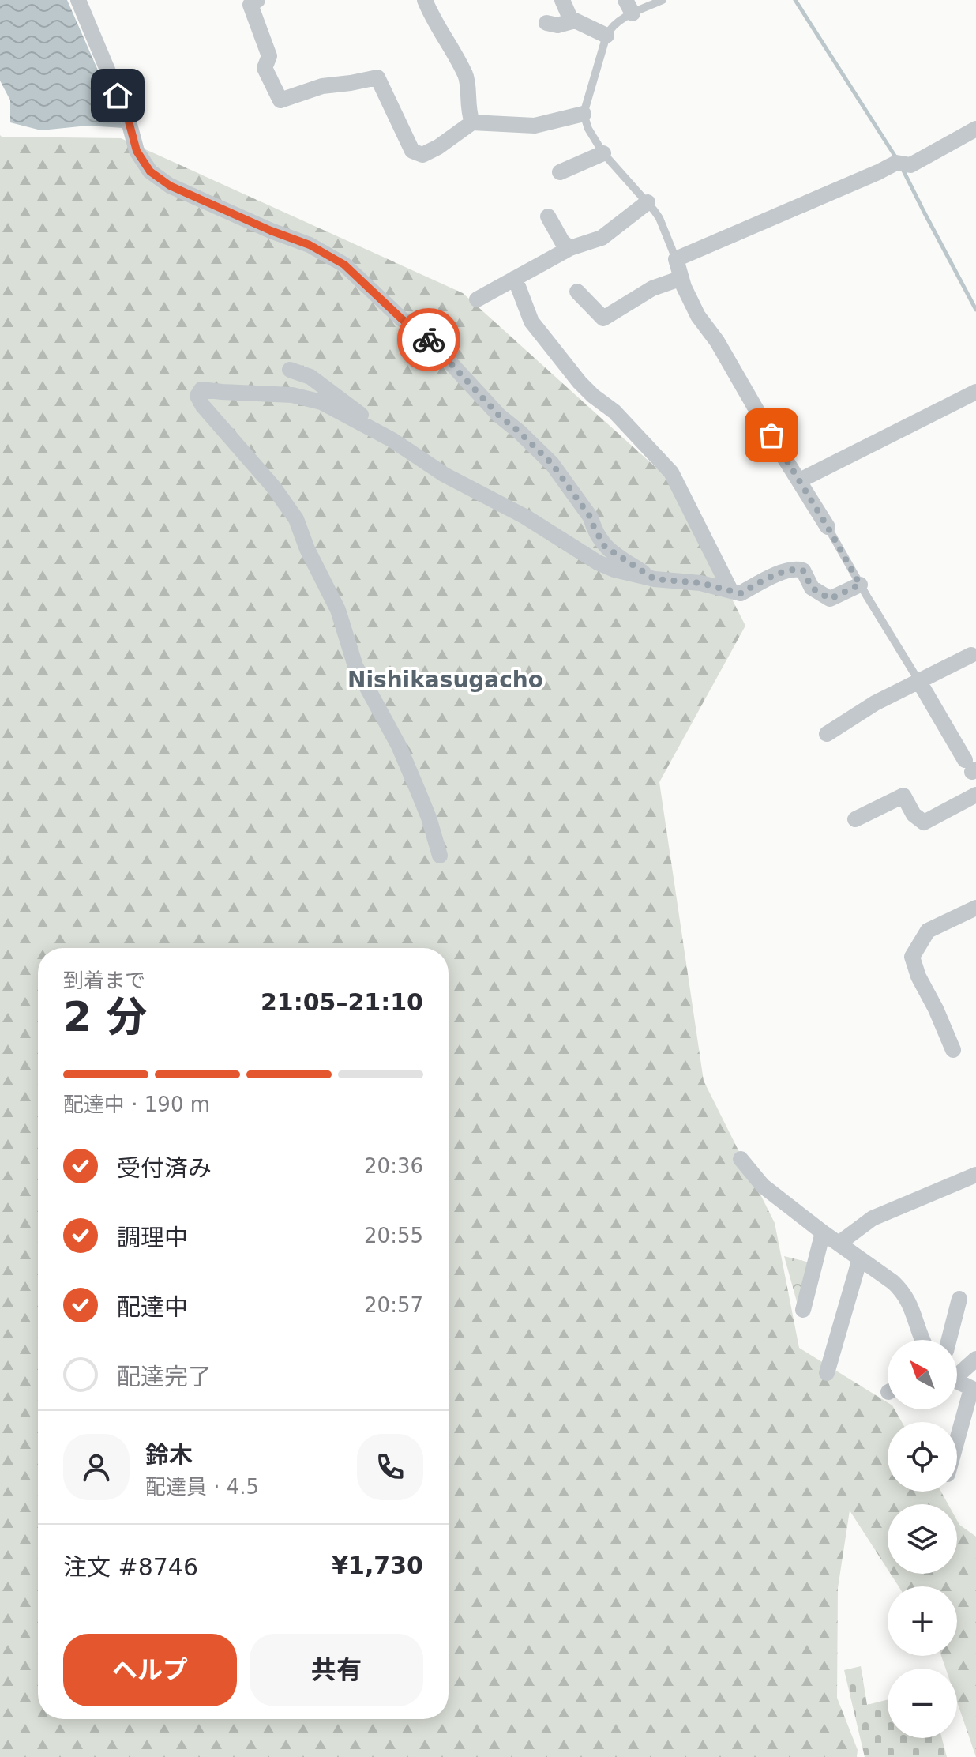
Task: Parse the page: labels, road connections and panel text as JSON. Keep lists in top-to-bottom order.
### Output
{
  "districts": ["Nishikasugacho"],
  "north": "top left",
  "page": {
    "heading": ["2 分", "到着まで", "21:05–21:10"],
    "panel": [
      "鈴木",
      "配達員 · 4.5",
      "注文 #8746",
      "¥1,730"
    ],
    "bar": "配達中 · 190 m",
    "list": [
      ["受付済み", "20:36"],
      ["調理中", "20:55"],
      ["配達中", "20:57"],
      "配達完了"
    ],
    "map_buttons": ["+", "−"],
    "buttons": ["ヘルプ", "共有"]
  }
}
